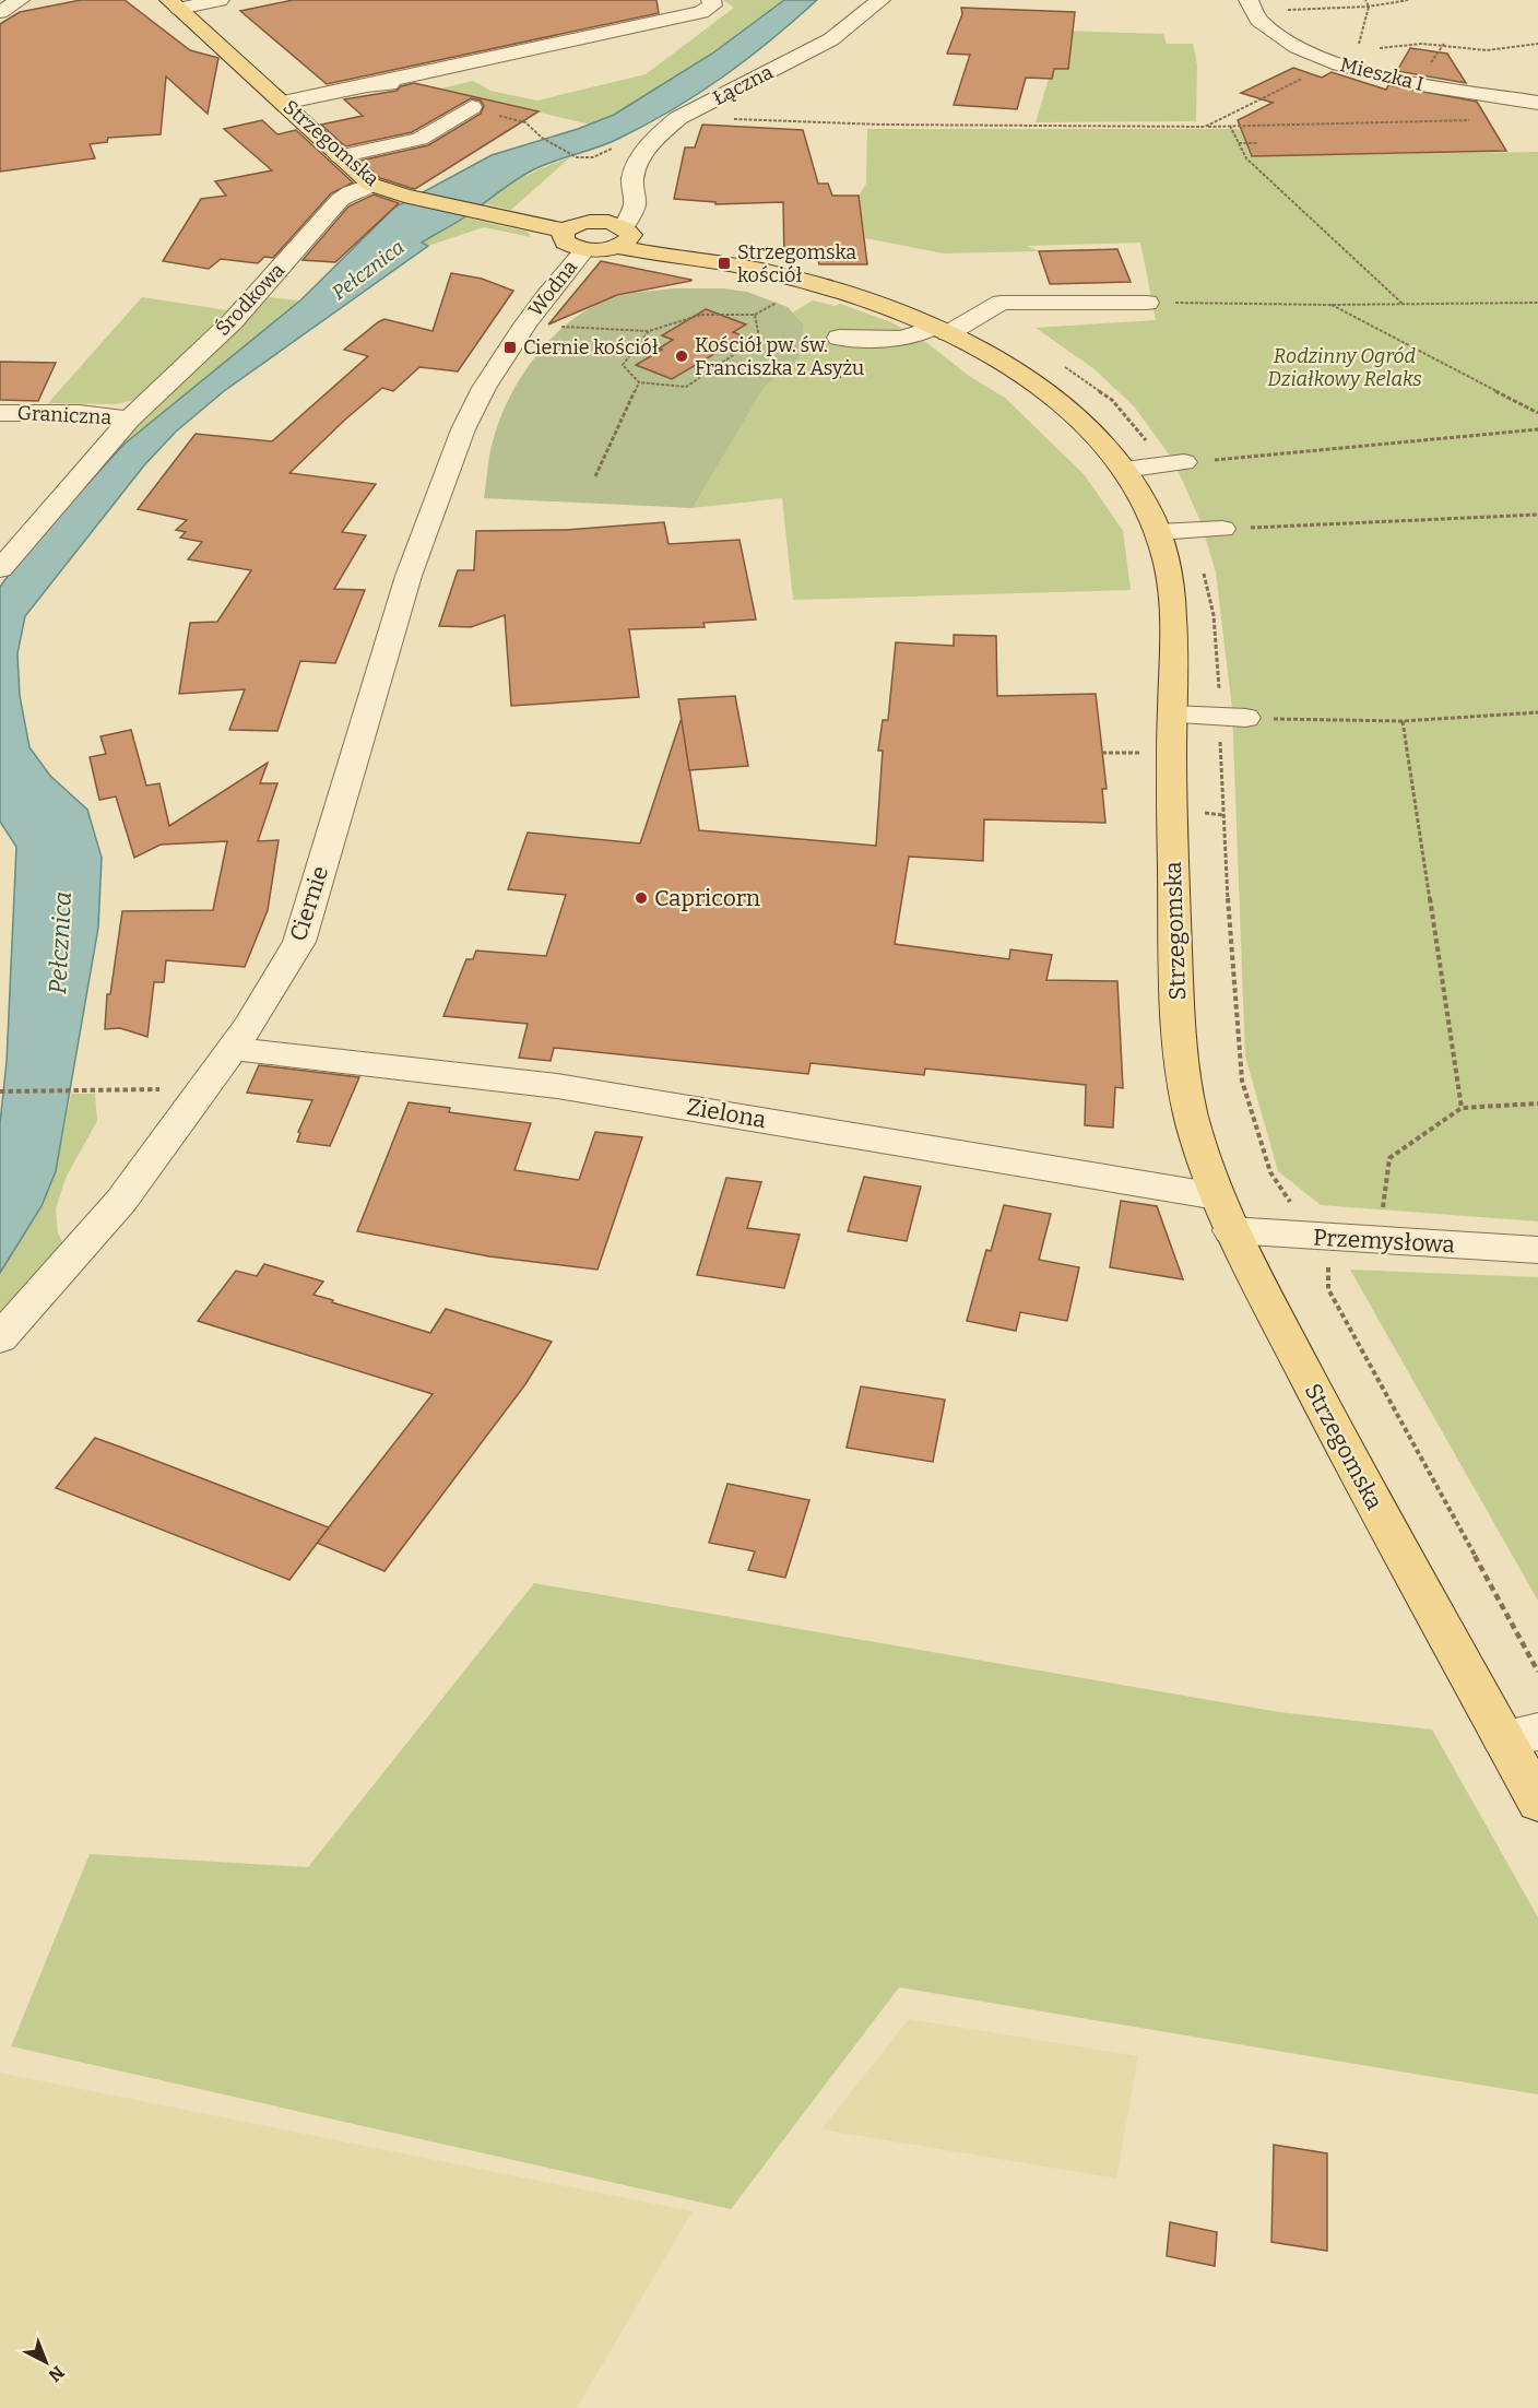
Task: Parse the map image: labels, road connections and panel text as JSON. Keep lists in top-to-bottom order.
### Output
{
  "streets": {
    "main road": ["Strzegomska"],
    "street": [
      "Mieszka I",
      "Łączna",
      "Wodna",
      "Środkowa",
      "Graniczna",
      "Ciernie",
      "Zielona",
      "Przemysłowa"
    ]
  },
  "crossings": [
    ["Łączna", "Strzegomska"],
    ["Strzegomska", "Środkowa"],
    ["Strzegomska", "Zielona"],
    ["Strzegomska", "Przemysłowa"],
    ["Wodna", "Ciernie"],
    ["Środkowa", "Graniczna"],
    ["Ciernie", "Zielona"]
  ],
  "water": ["Pełcznica"],
  "parks": ["Rodzinny Ogród Działkowy Relaks"],
  "places": {
    "transit": ["Strzegomska kościół", "Ciernie kościół"],
    "other": ["Kościół pw. św. Franciszka z Asyżu", "Capricorn"]
  },
  "north": "bottom right"
}
